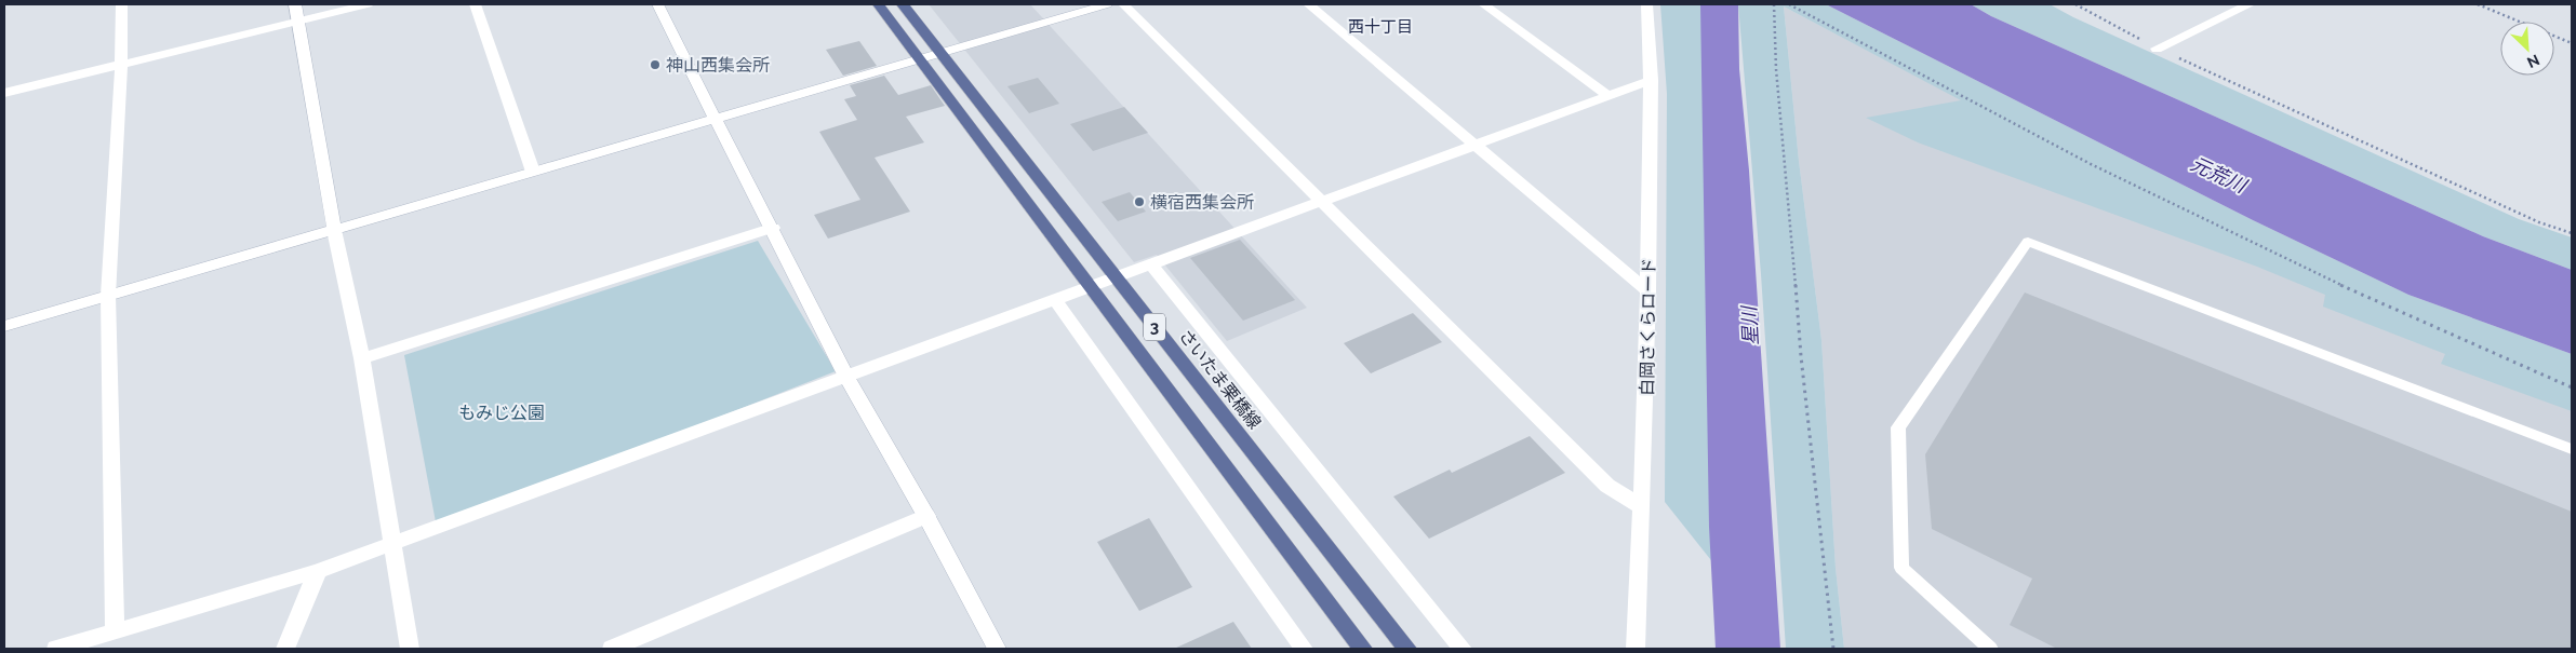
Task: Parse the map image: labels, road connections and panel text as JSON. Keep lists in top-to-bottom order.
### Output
{
  "streets": {
    "main road": ["3", "さいたま栗橋線"],
    "street": ["白岡さくらロード"]
  },
  "districts": ["西十丁目"],
  "water": ["元荒川", "星川"],
  "parks": ["もみじ公園"],
  "places": ["神山西集会所", "横宿西集会所"],
  "north": "bottom right"
}
